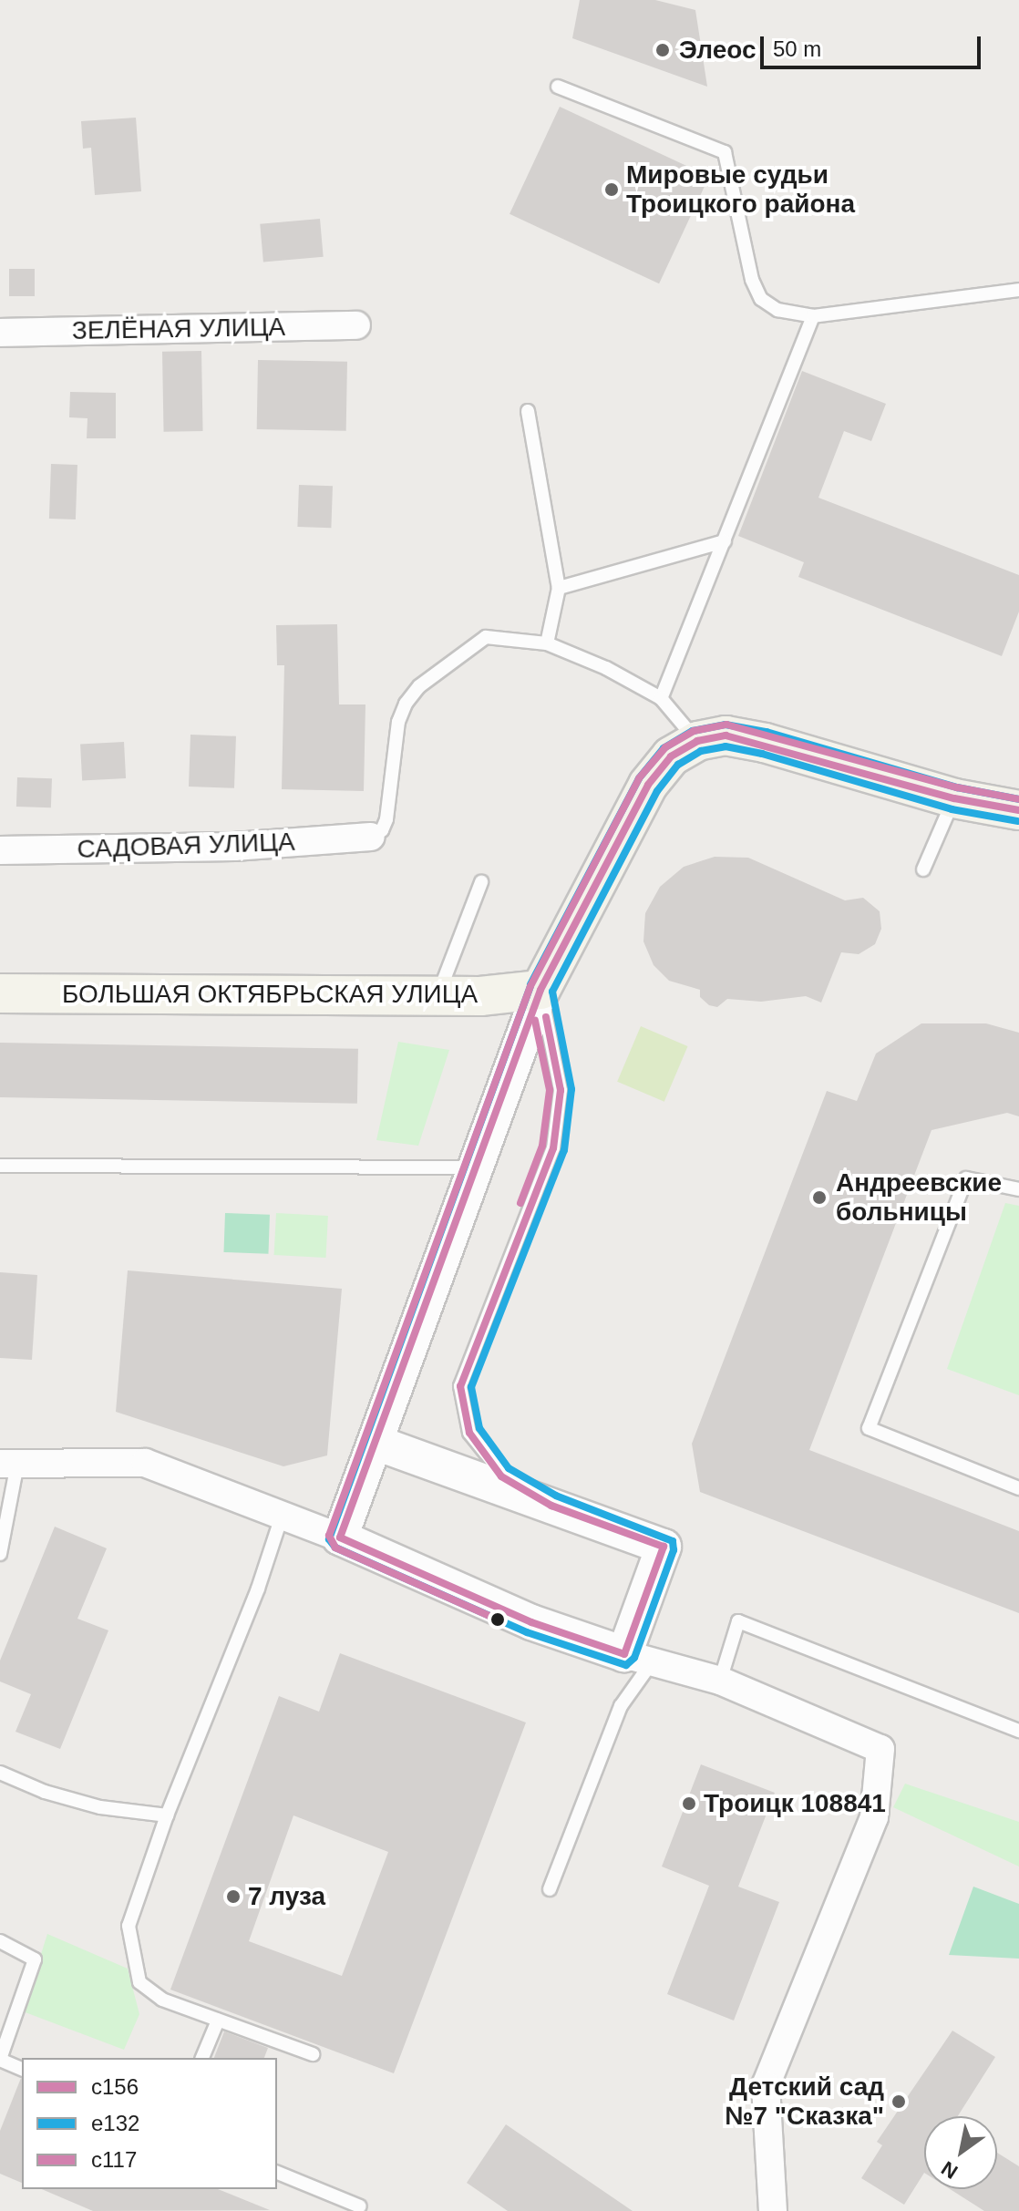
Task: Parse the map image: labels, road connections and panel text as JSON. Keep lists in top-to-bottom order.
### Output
{
  "streets": {
    "main road": ["БОЛЬШАЯ ОКТЯБРЬСКАЯ УЛИЦА"],
    "street": ["ЗЕЛЁНАЯ УЛИЦА", "САДОВАЯ УЛИЦА"]
  },
  "places": [
    "Элеос",
    "Мировые судьи Троицкого района",
    "Андреевские больницы",
    "Троицк 108841",
    "7 луза",
    "Детский сад №7 \"Сказка\""
  ],
  "lines": ["transit line е132", "transit line с117", "transit line с156"],
  "legend": ["с156", "е132", "с117"],
  "scale_bar": "50 m",
  "north": "bottom left"
}
